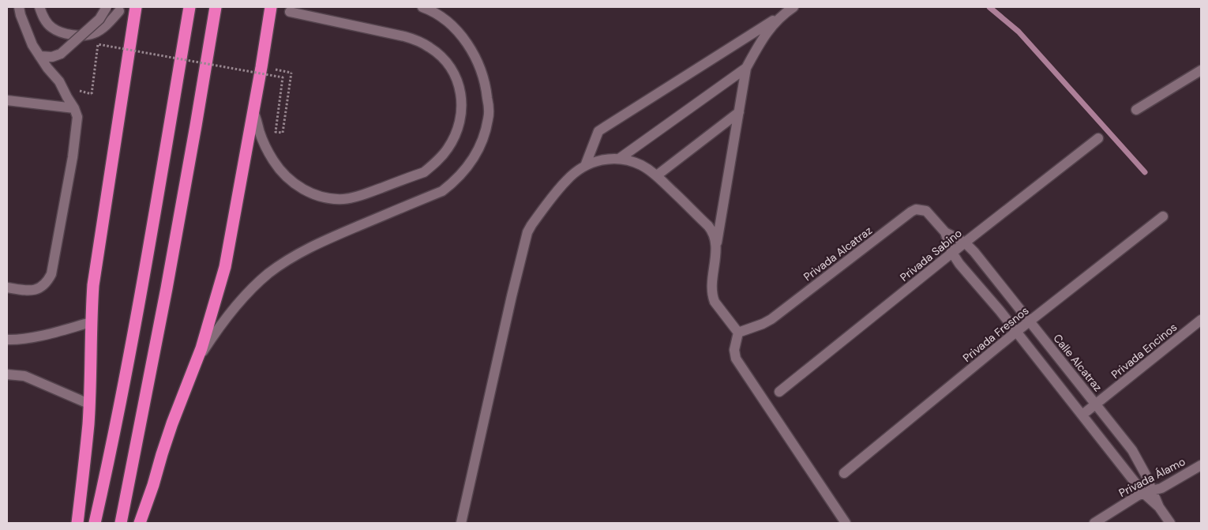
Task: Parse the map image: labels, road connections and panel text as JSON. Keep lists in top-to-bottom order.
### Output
{
  "streets": {
    "street": [
      "Privada Alcatraz",
      "Privada Sabino",
      "Privada Fresnos",
      "Privada Encinos",
      "Calle Alcatraz",
      "Privada Álamo"
    ]
  },
  "crossings": [
    ["Privada Alcatraz", "Privada Sabino"],
    ["Privada Alcatraz", "Calle Alcatraz"],
    ["Privada Sabino", "Calle Alcatraz"],
    ["Privada Fresnos", "Calle Alcatraz"],
    ["Privada Encinos", "Calle Alcatraz"],
    ["Calle Alcatraz", "Privada Álamo"]
  ]
}
